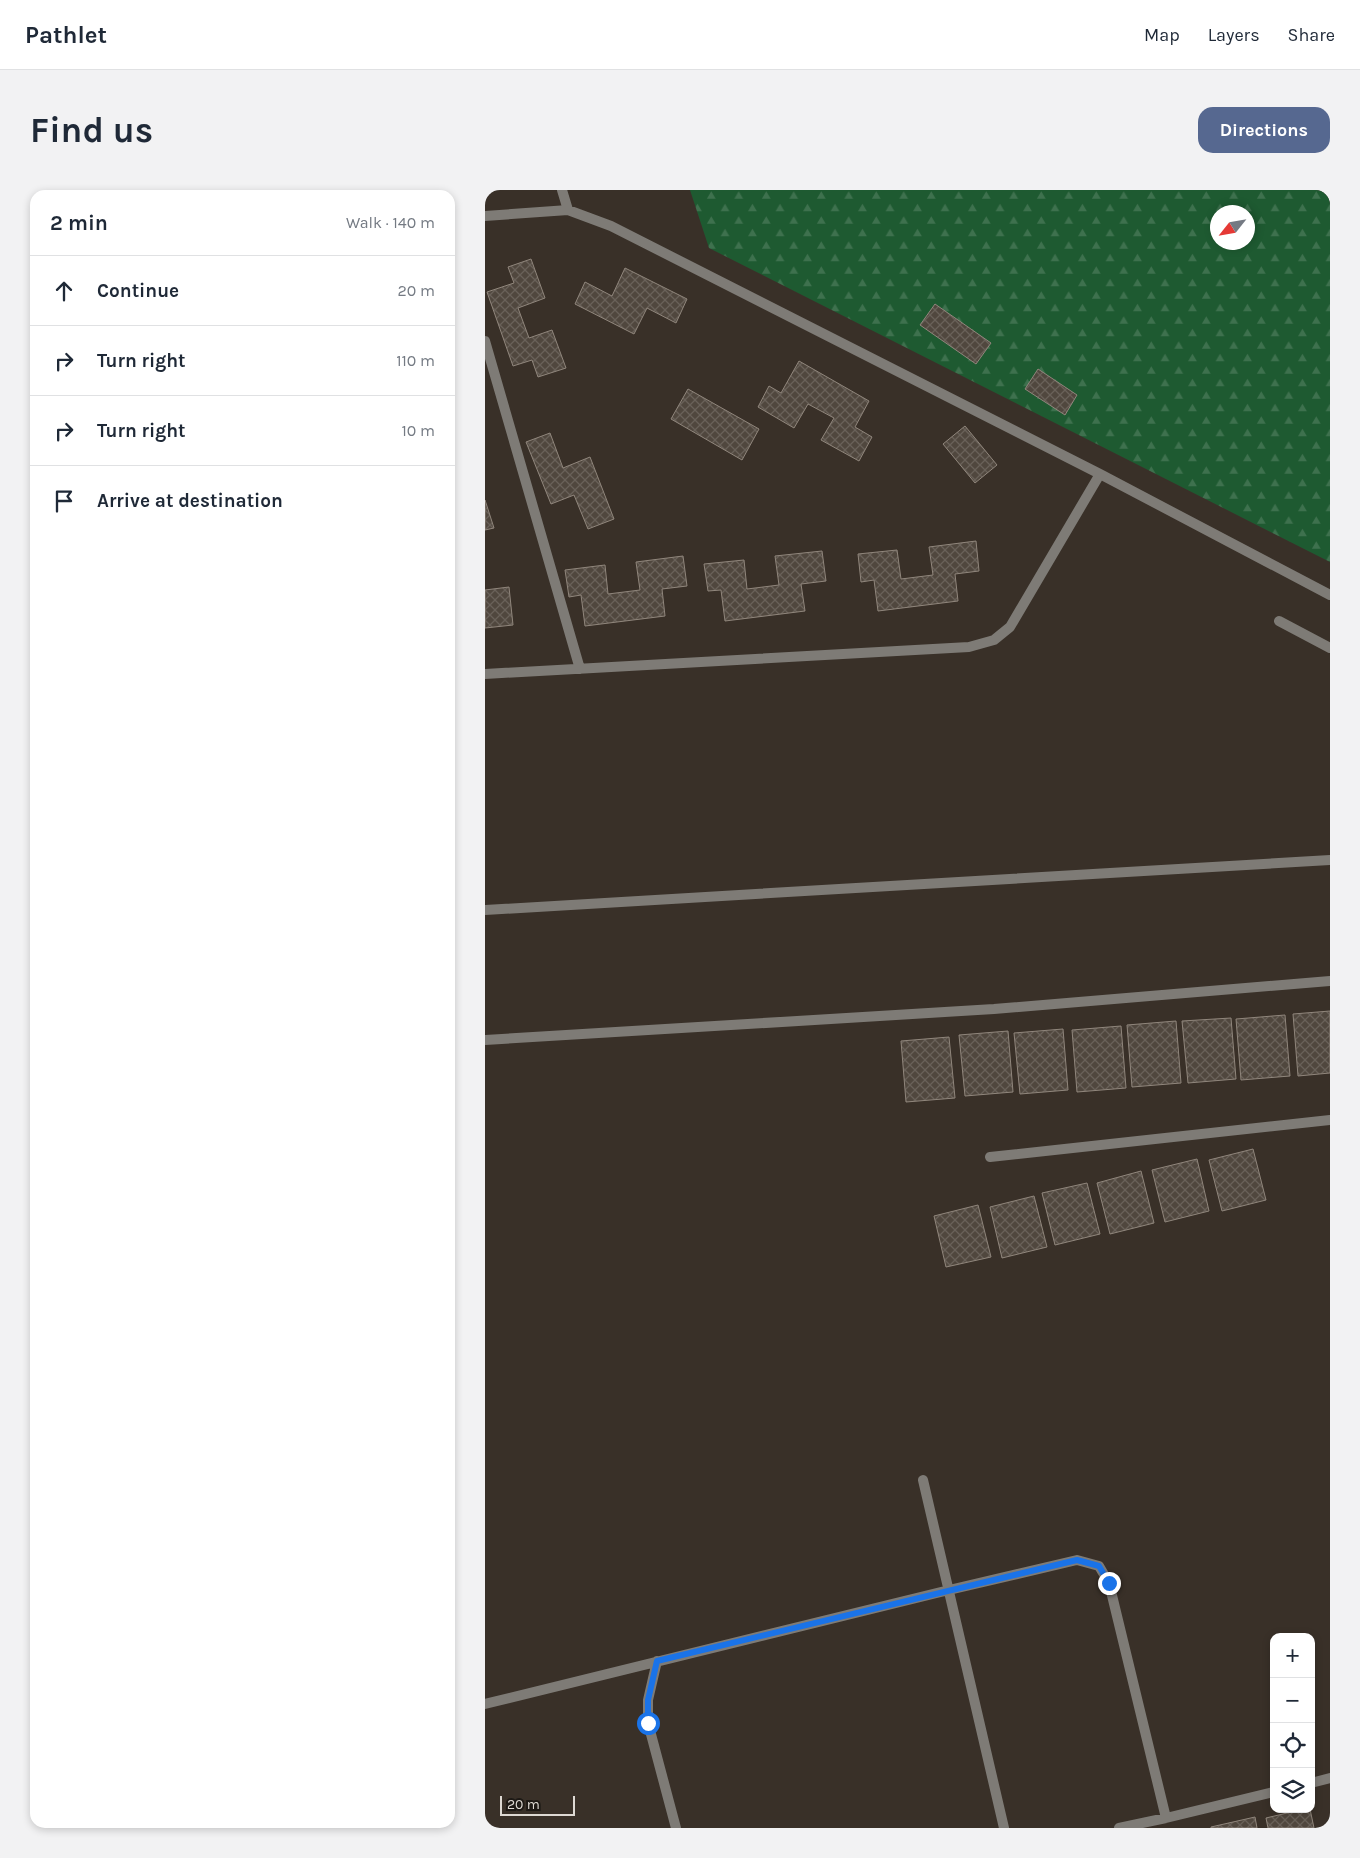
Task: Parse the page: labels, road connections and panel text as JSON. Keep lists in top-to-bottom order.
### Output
{
  "scale_bar": "20 m",
  "north": "bottom left",
  "page": {
    "header": "Pathlet",
    "nav": ["Map", "Layers", "Share"],
    "buttons": "Directions",
    "title": "Find us",
    "heading": ["2 min", "Walk · 140 m"],
    "list": [
      ["Continue", "20 m"],
      ["Turn right", "110 m"],
      ["Turn right", "10 m"],
      "Arrive at destination"
    ],
    "map_buttons": ["+", "−"],
    "scale": "20 m"
  }
}
